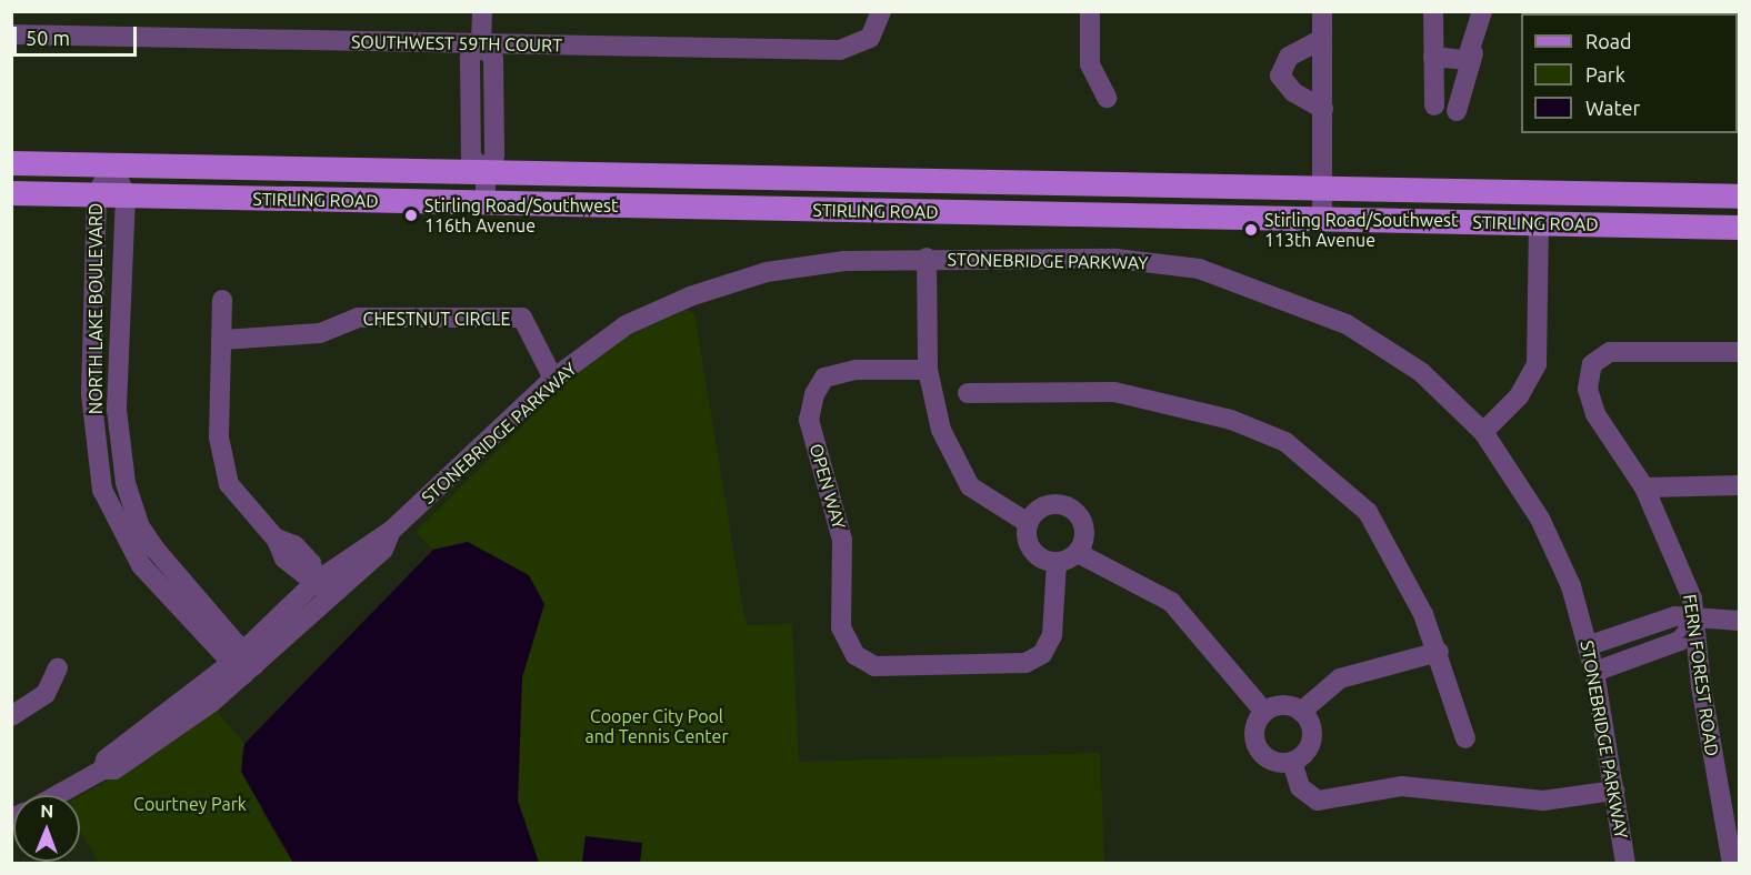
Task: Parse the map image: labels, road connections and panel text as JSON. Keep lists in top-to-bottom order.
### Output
{
  "streets": {
    "main road": ["STIRLING ROAD"],
    "street": [
      "SOUTHWEST 59TH COURT",
      "STONEBRIDGE PARKWAY",
      "NORTH LAKE BOULEVARD",
      "CHESTNUT CIRCLE",
      "OPEN WAY",
      "FERN FOREST ROAD"
    ]
  },
  "crossings": [
    ["STIRLING ROAD", "NORTH LAKE BOULEVARD"],
    ["STONEBRIDGE PARKWAY", "NORTH LAKE BOULEVARD"],
    ["STONEBRIDGE PARKWAY", "CHESTNUT CIRCLE"]
  ],
  "parks": ["Cooper City Pool and Tennis Center", "Courtney Park"],
  "places": ["Stirling Road/Southwest 116th Avenue", "Stirling Road/Southwest 113th Avenue"],
  "legend": ["Road", "Park", "Water"],
  "scale_bar": "50 m",
  "north": "top"
}
